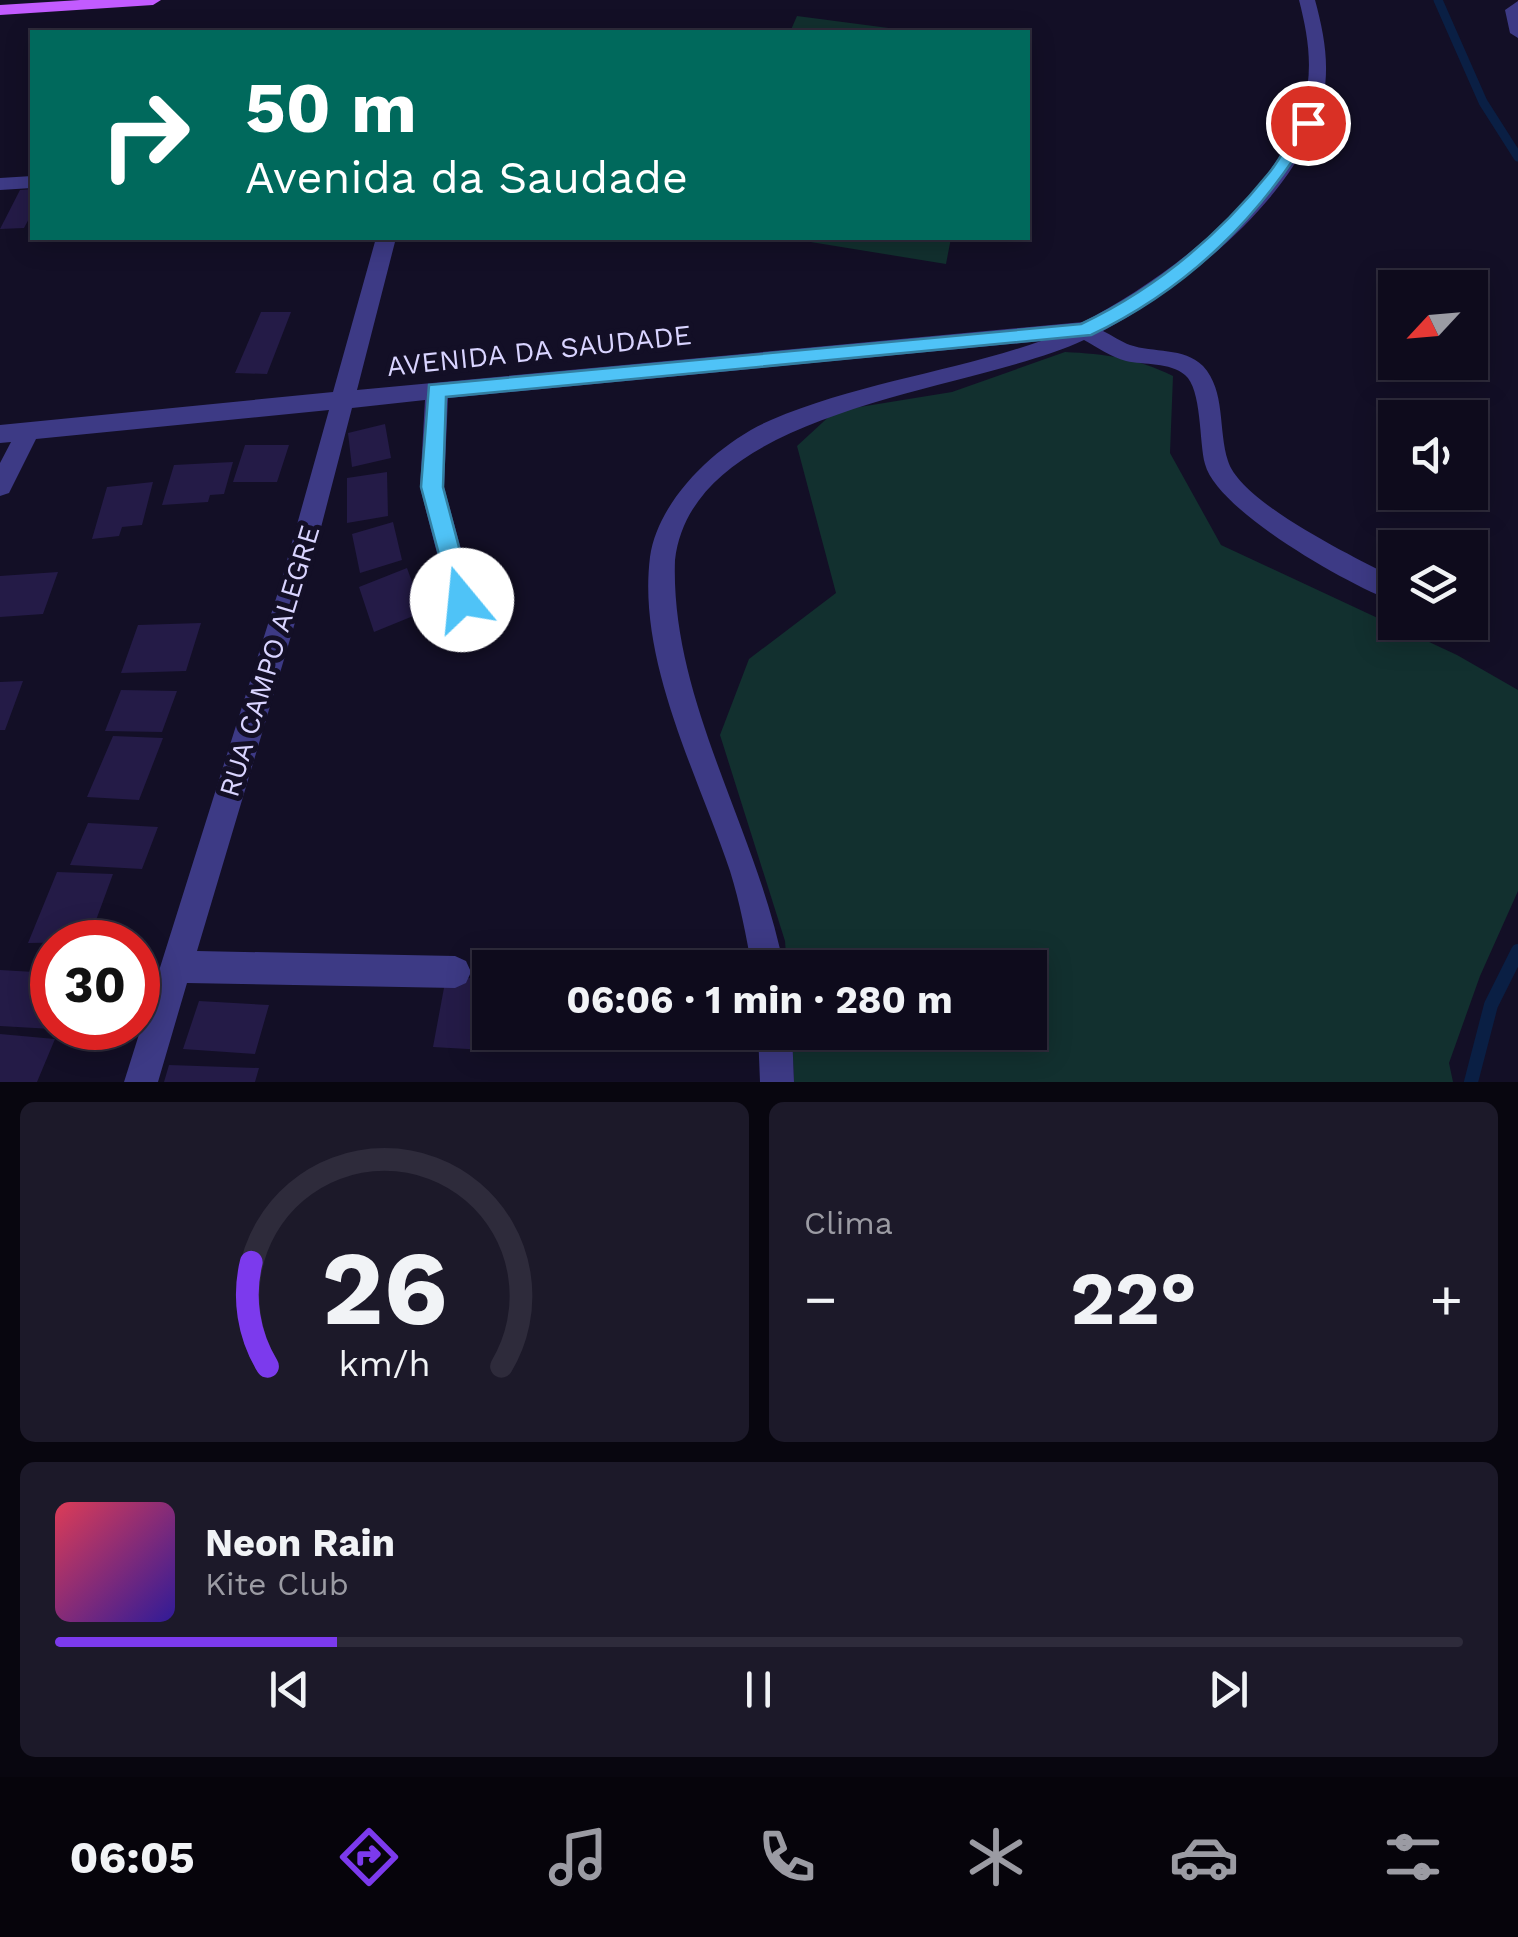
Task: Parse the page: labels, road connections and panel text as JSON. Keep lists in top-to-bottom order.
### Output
{
  "streets": {
    "street": ["AVENIDA DA SAUDADE", "RUA CAMPO ALEGRE"]
  },
  "crossings": [
    ["AVENIDA DA SAUDADE", "RUA CAMPO ALEGRE"]
  ],
  "north": "bottom left",
  "page": {
    "turn": ["50 m", "Avenida da Saudade"],
    "limit": "30",
    "trip": "06:06 · 1 min · 280 m",
    "tile": "Clima",
    "heat": ["−", "22°", "+"],
    "song": ["Neon Rain", "Kite Club"],
    "tabs": "06:05",
    "gauge": ["26", "km/h"]
  }
}
